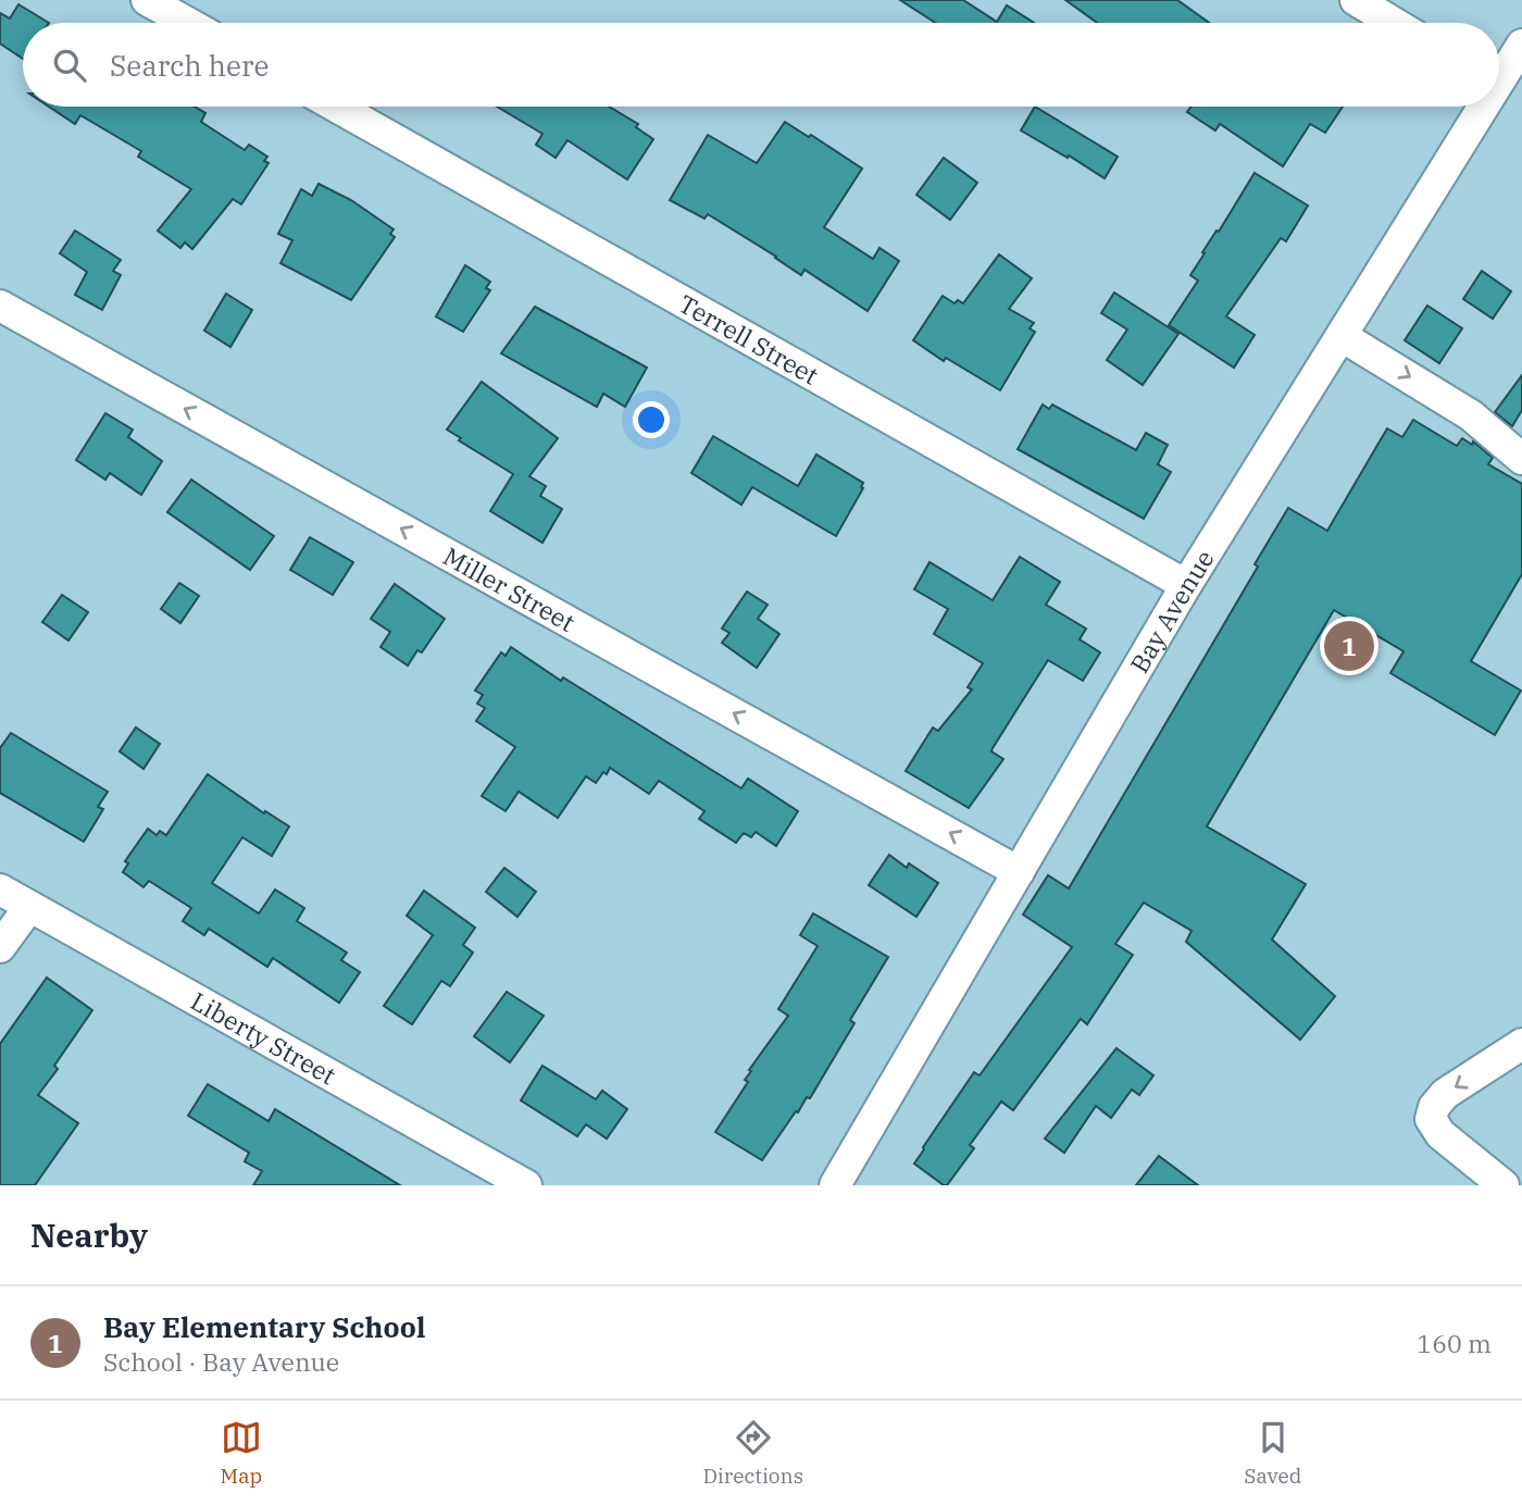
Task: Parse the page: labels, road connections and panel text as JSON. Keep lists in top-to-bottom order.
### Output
{
  "streets": {
    "street": [
      "Terrell Street",
      "Miller Street",
      "Bay Avenue",
      "Liberty Street"
    ]
  },
  "crossings": [
    ["Terrell Street", "Bay Avenue"],
    ["Miller Street", "Bay Avenue"]
  ],
  "one_way": ["Miller Street"],
  "page": {
    "search": "Search here",
    "pins": "1",
    "heading": "Nearby",
    "list": [
      {
        "mark": "1",
        "name": "Bay Elementary School",
        "note": "School · Bay Avenue",
        "value": "160 m"
      }
    ],
    "nav": ["Map", "Directions", "Saved"]
  }
}
